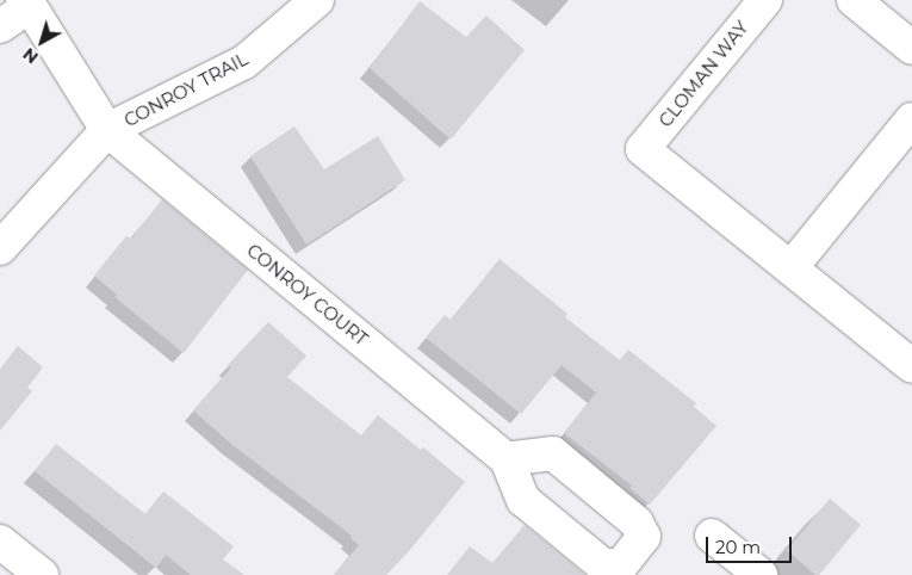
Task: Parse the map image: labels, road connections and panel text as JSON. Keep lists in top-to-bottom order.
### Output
{
  "streets": {
    "street": ["CLOMAN WAY", "CONROY TRAIL", "CONROY COURT"]
  },
  "crossings": [
    ["CONROY TRAIL", "CONROY COURT"]
  ],
  "scale_bar": "20 m",
  "north": "bottom left"
}
